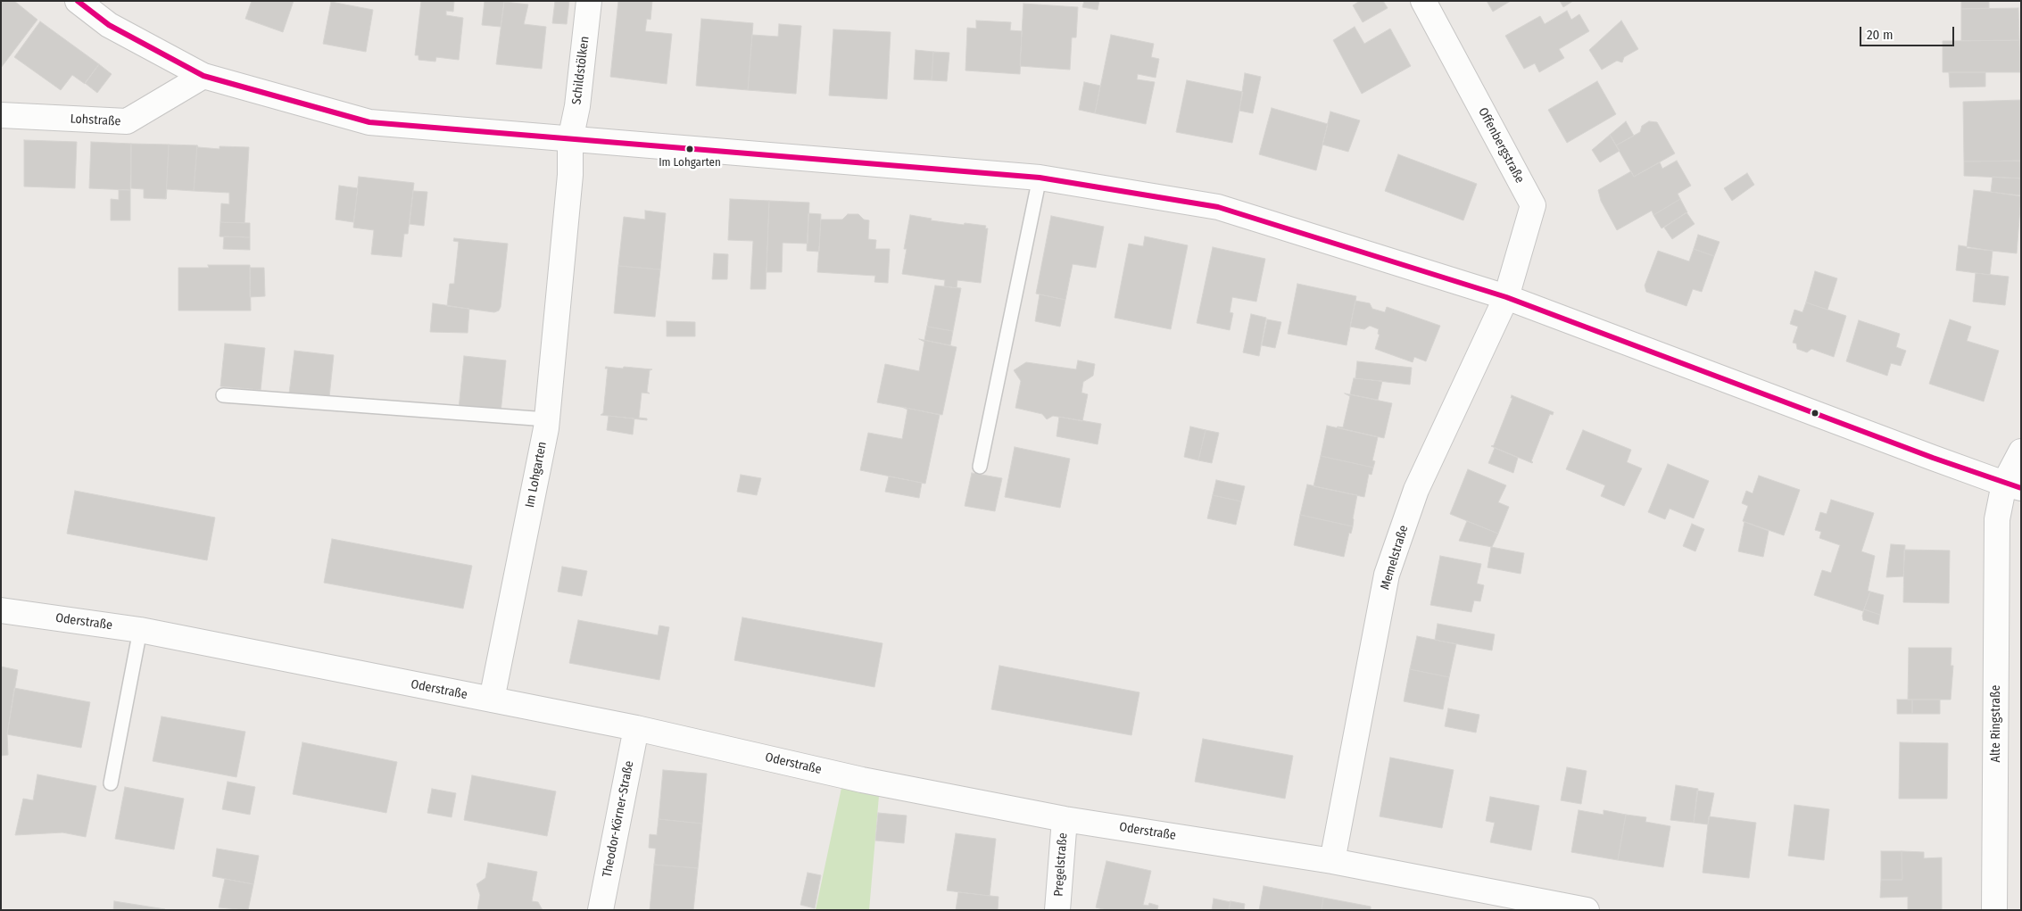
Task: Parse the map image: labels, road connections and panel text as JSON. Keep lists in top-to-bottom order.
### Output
{
  "streets": {
    "street": [
      "Schildstölken",
      "Lohstraße",
      "Offenbergstraße",
      "Im Lohgarten",
      "Memelstraße",
      "Oderstraße",
      "Alte Ringstraße",
      "Theodor-Körner-Straße",
      "Pregelstraße"
    ]
  },
  "crossings": [
    ["Schildstölken", "Im Lohgarten"],
    ["Offenbergstraße", "Memelstraße"],
    ["Im Lohgarten", "Oderstraße"],
    ["Memelstraße", "Oderstraße"],
    ["Oderstraße", "Theodor-Körner-Straße"],
    ["Oderstraße", "Pregelstraße"]
  ],
  "places": ["Im Lohgarten"],
  "scale_bar": "20 m"
}
